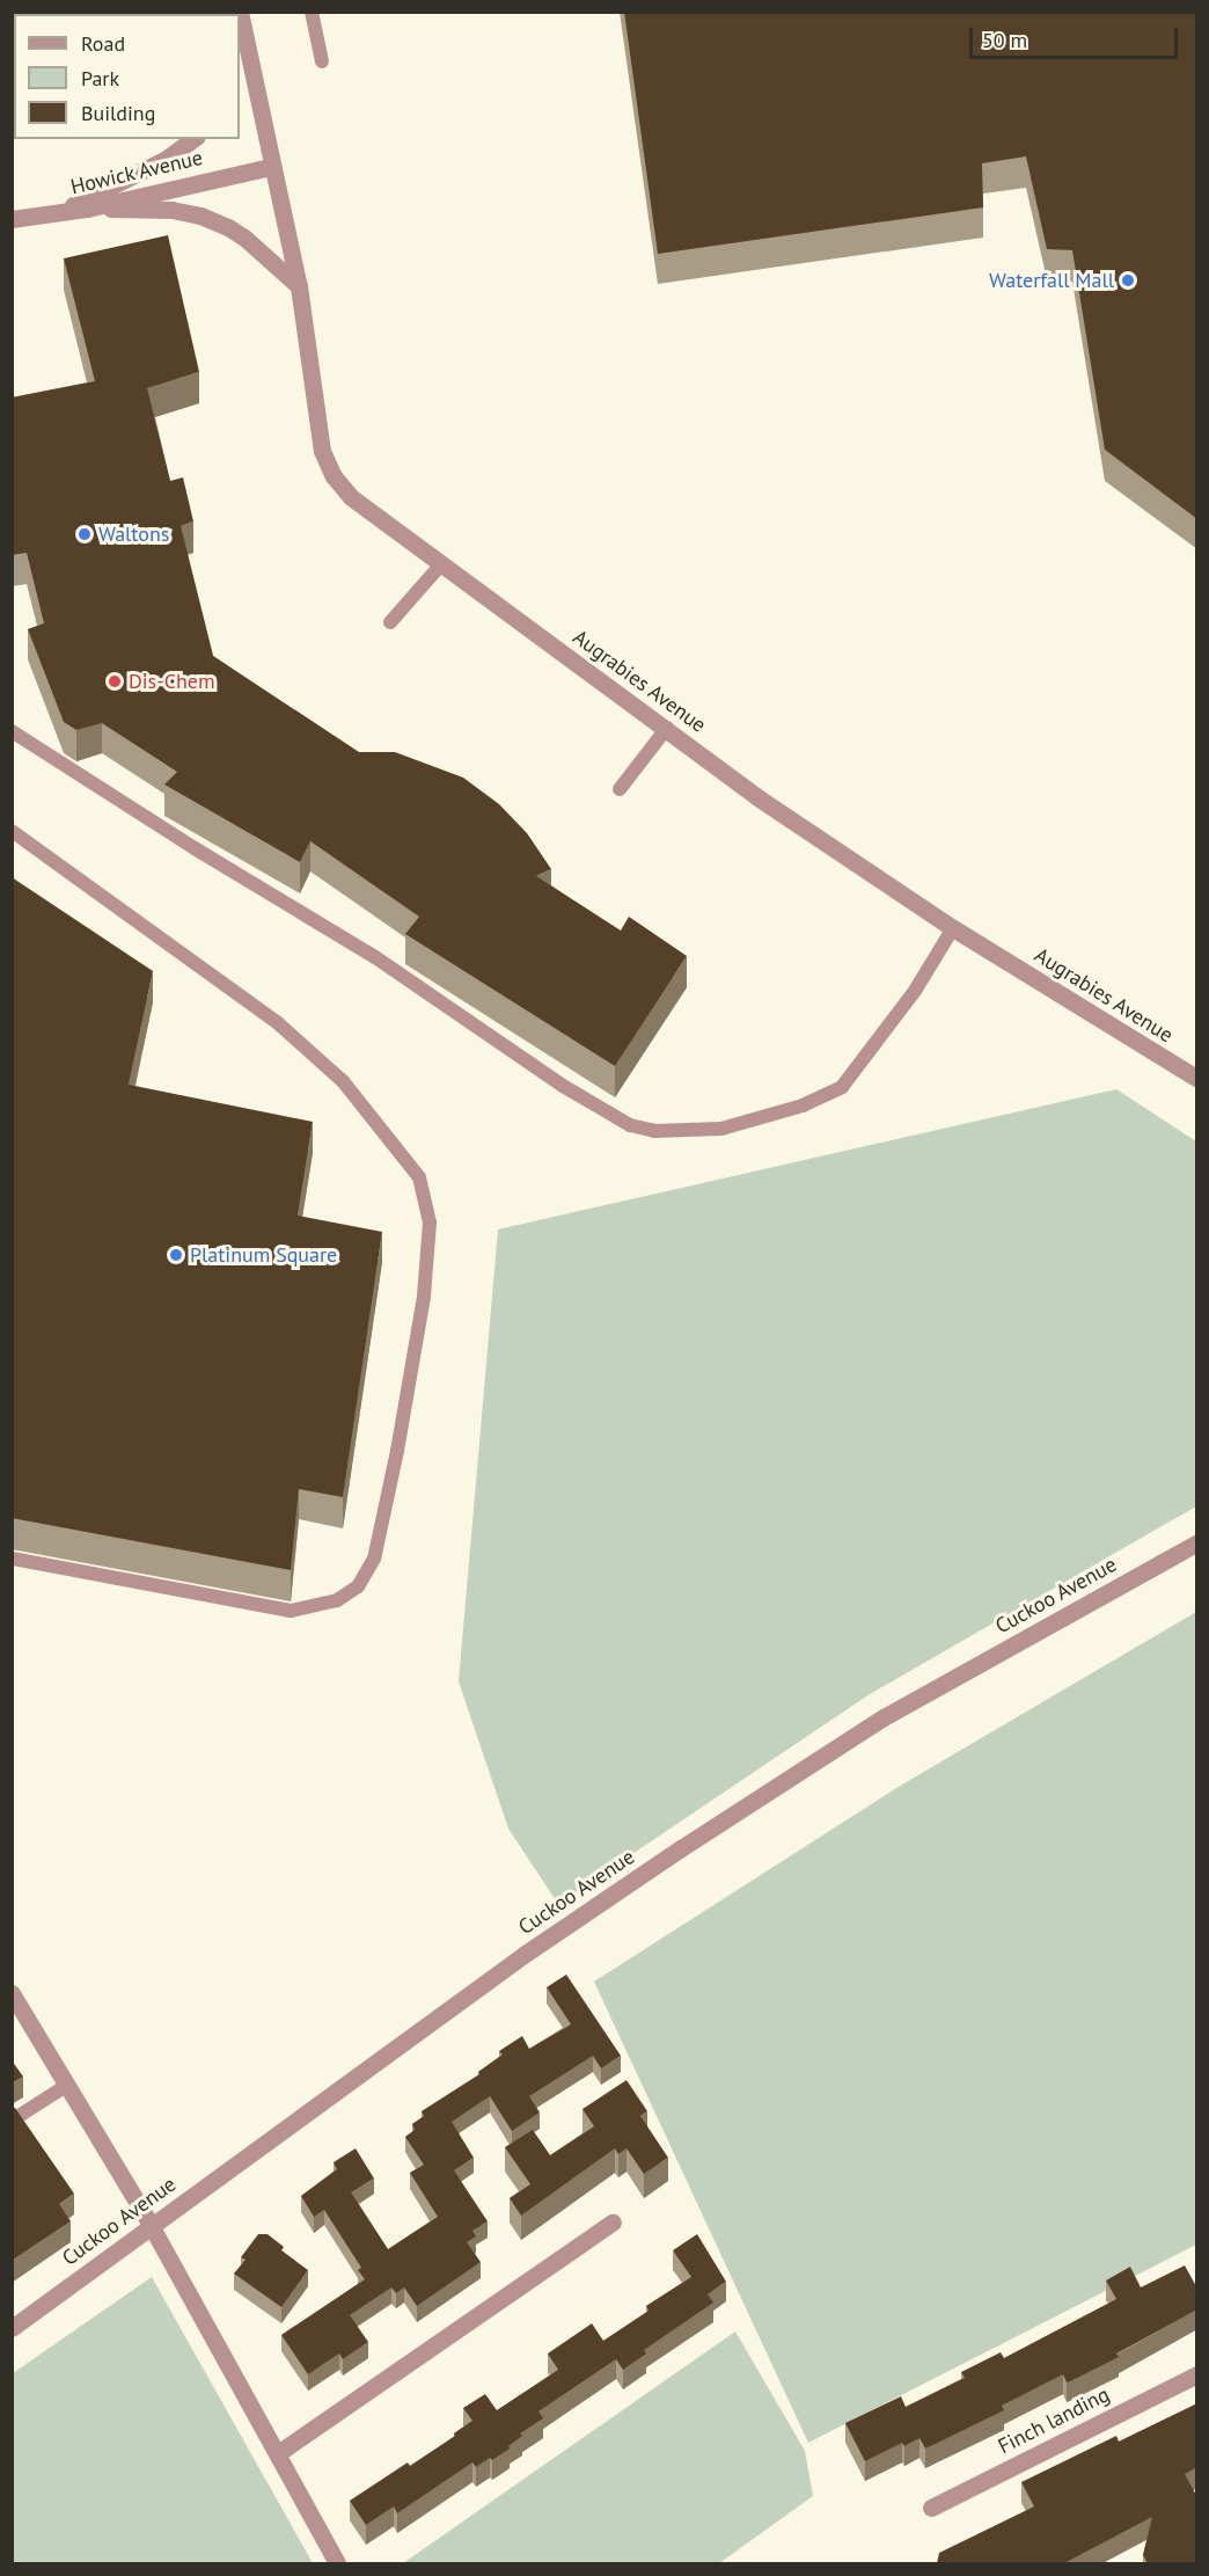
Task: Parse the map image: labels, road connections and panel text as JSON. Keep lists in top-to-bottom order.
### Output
{
  "streets": {
    "street": [
      "Howick Avenue",
      "Augrabies Avenue",
      "Cuckoo Avenue",
      "Finch landing"
    ]
  },
  "crossings": [
    ["Howick Avenue", "Augrabies Avenue"]
  ],
  "places": [
    "Waterfall Mall",
    "Waltons",
    "Dis-Chem",
    "Platinum Square"
  ],
  "legend": ["Road", "Park", "Building"],
  "scale_bar": "50 m"
}
